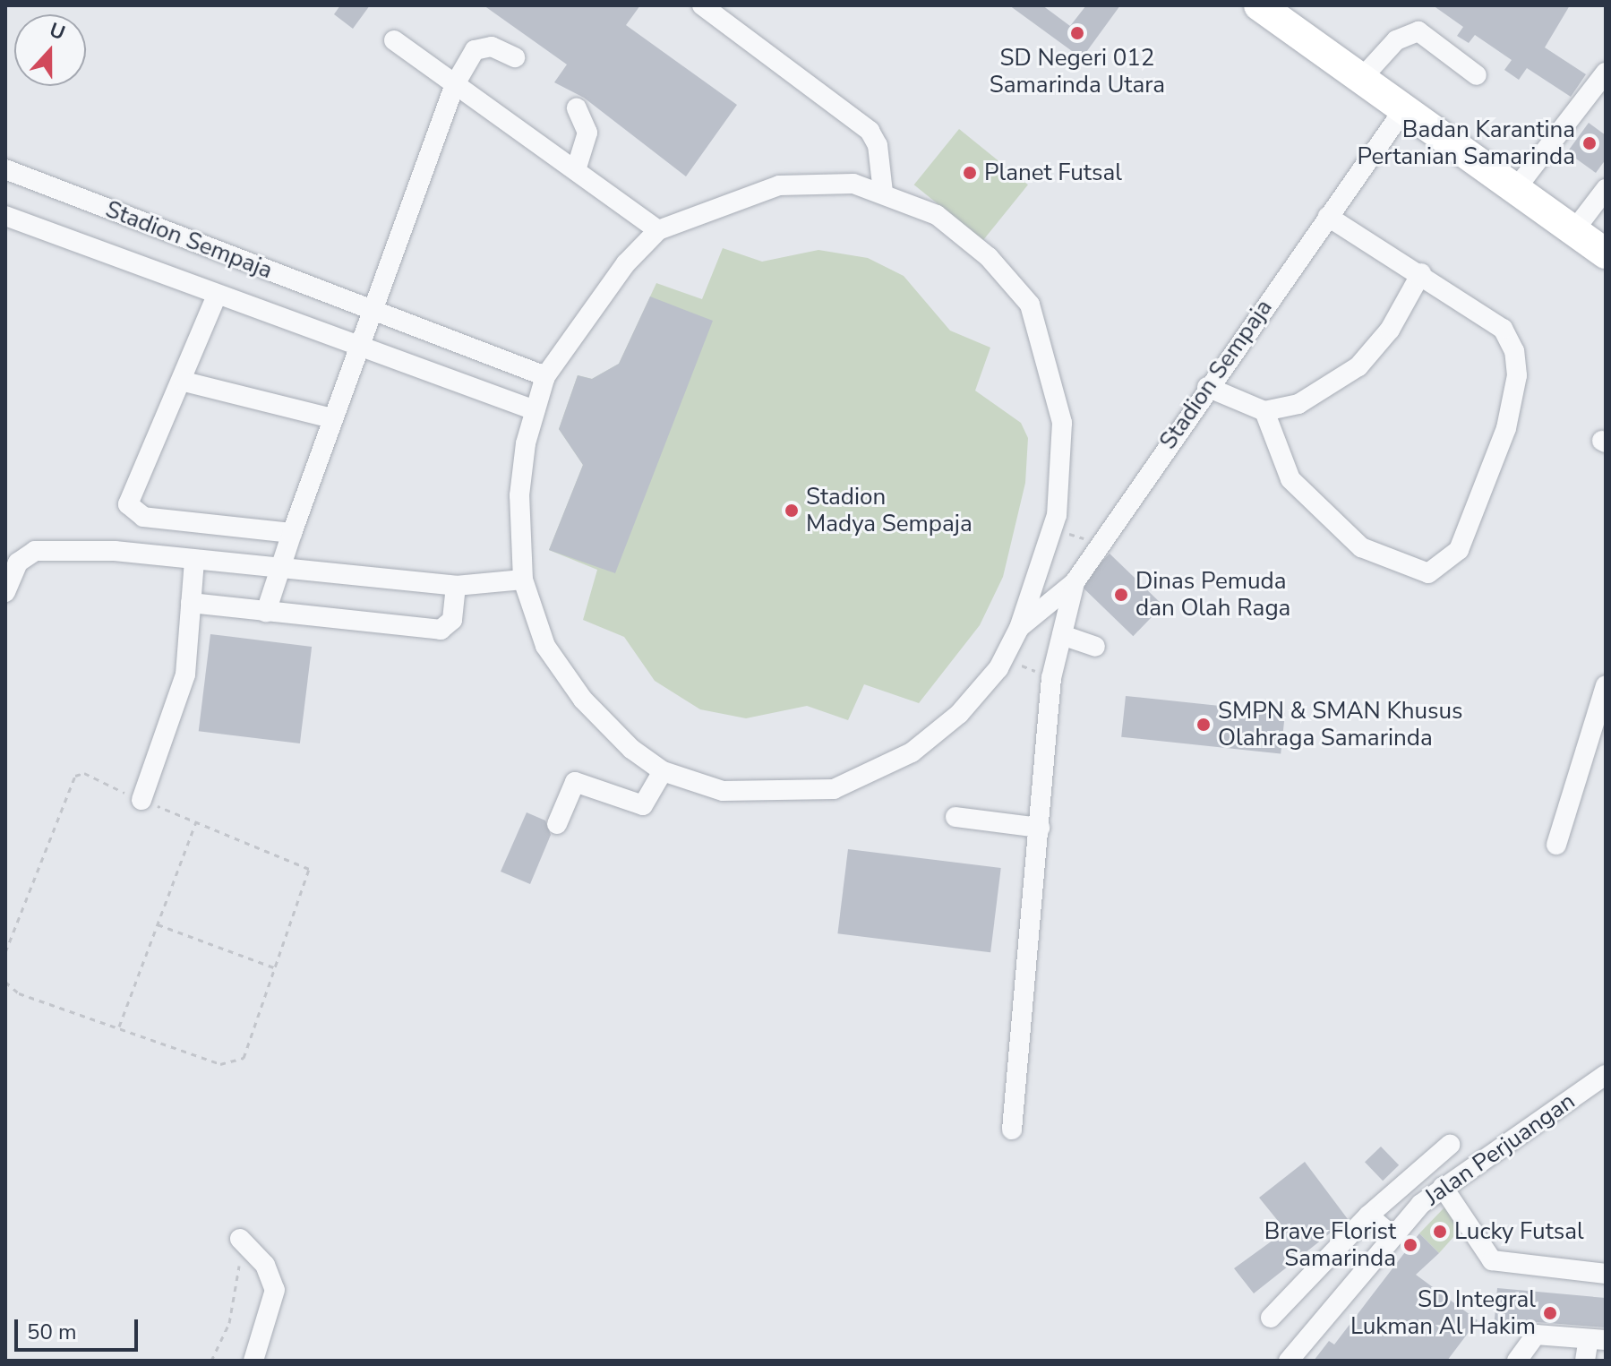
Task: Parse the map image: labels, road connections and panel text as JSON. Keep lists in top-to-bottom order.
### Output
{
  "streets": {
    "street": ["Stadion Sempaja", "Jalan Perjuangan"]
  },
  "places": [
    "SD Negeri 012 Samarinda Utara",
    "Badan Karantina Pertanian Samarinda",
    "Planet Futsal",
    "Stadion Madya Sempaja",
    "Dinas Pemuda dan Olah Raga",
    "SMPN & SMAN Khusus Olahraga Samarinda",
    "Lucky Futsal",
    "Brave Florist Samarinda",
    "SD Integral Lukman Al Hakim"
  ],
  "scale_bar": "50 m",
  "north": "top"
}
